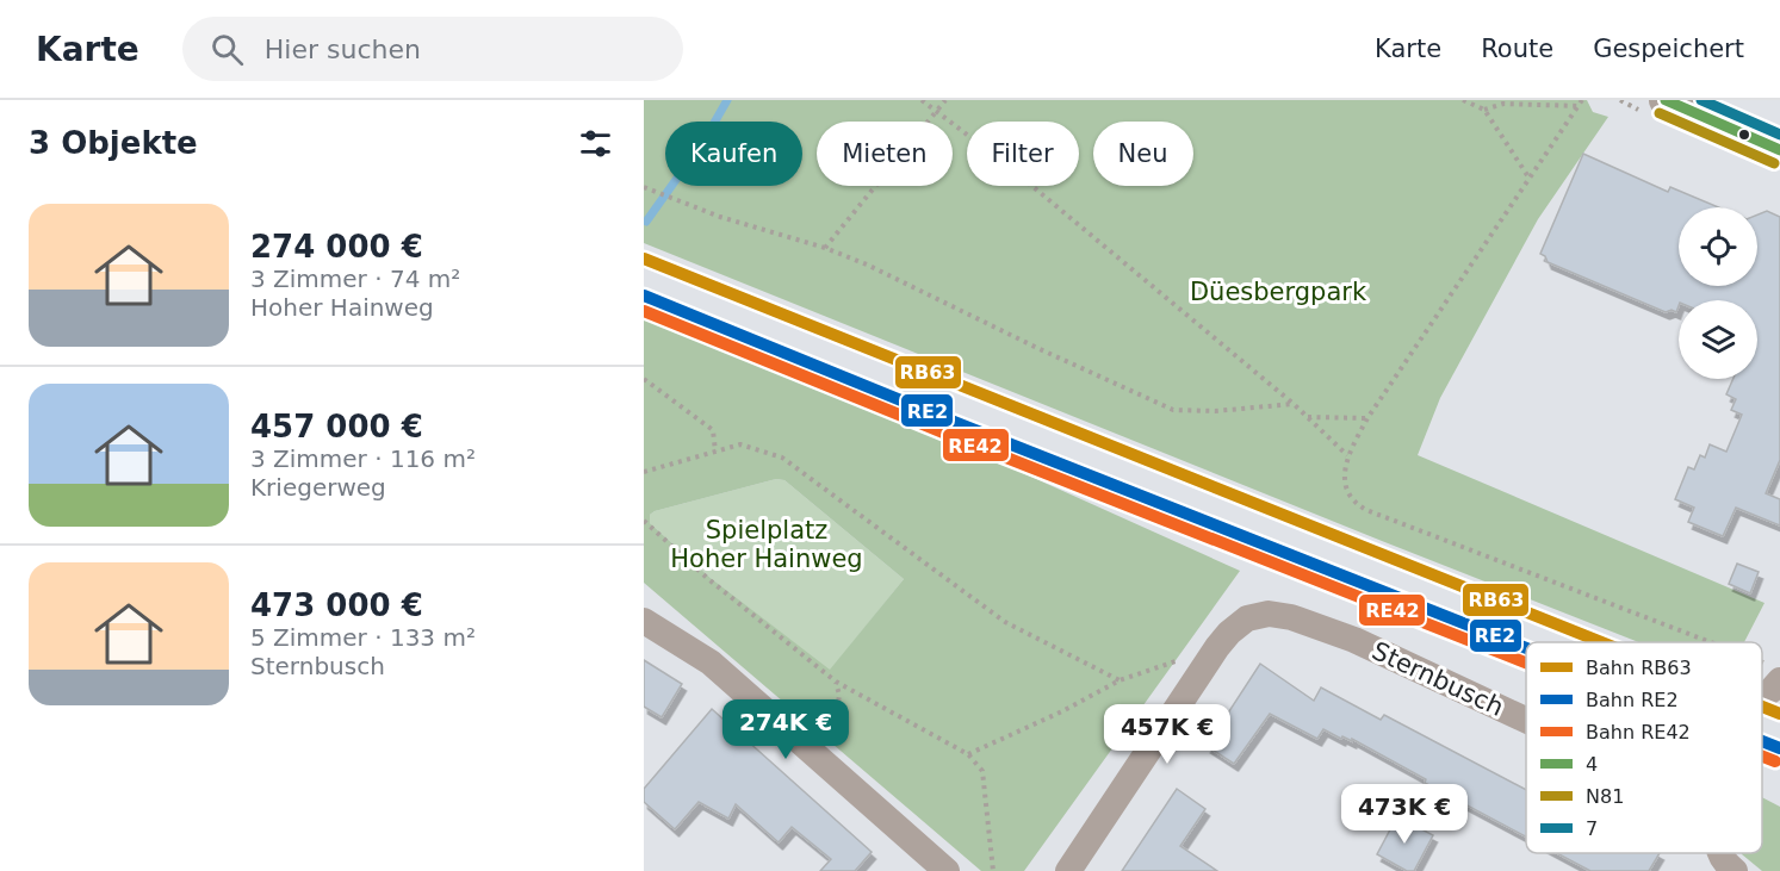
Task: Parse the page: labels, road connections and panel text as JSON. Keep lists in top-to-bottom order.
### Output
{
  "streets": {
    "street": ["Sternbusch"]
  },
  "parks": ["Düesbergpark", "Spielplatz Hoher Hainweg"],
  "lines": [
    "transit line 4",
    "transit line 7",
    "transit line N81",
    "rail line RB63",
    "rail line RE2",
    "rail line RE42"
  ],
  "legend": [
    "Bahn RB63",
    "Bahn RE2",
    "Bahn RE42",
    "4",
    "N81",
    "7"
  ],
  "page": {
    "header": "Karte",
    "search": "Hier suchen",
    "nav": ["Karte", "Route", "Gespeichert"],
    "heading": "3 Objekte",
    "chip": [
      "Kaufen",
      "Mieten",
      "Filter",
      "Neu"
    ],
    "list": [
      {
        "name": "274 000 €",
        "note": "3 Zimmer · 74 m² · Hoher Hainweg"
      },
      {
        "name": "457 000 €",
        "note": "3 Zimmer · 116 m² · Kriegerweg"
      },
      {
        "name": "473 000 €",
        "note": "5 Zimmer · 133 m² · Sternbusch"
      }
    ],
    "price": ["274K €", "457K €", "473K €"]
  }
}
